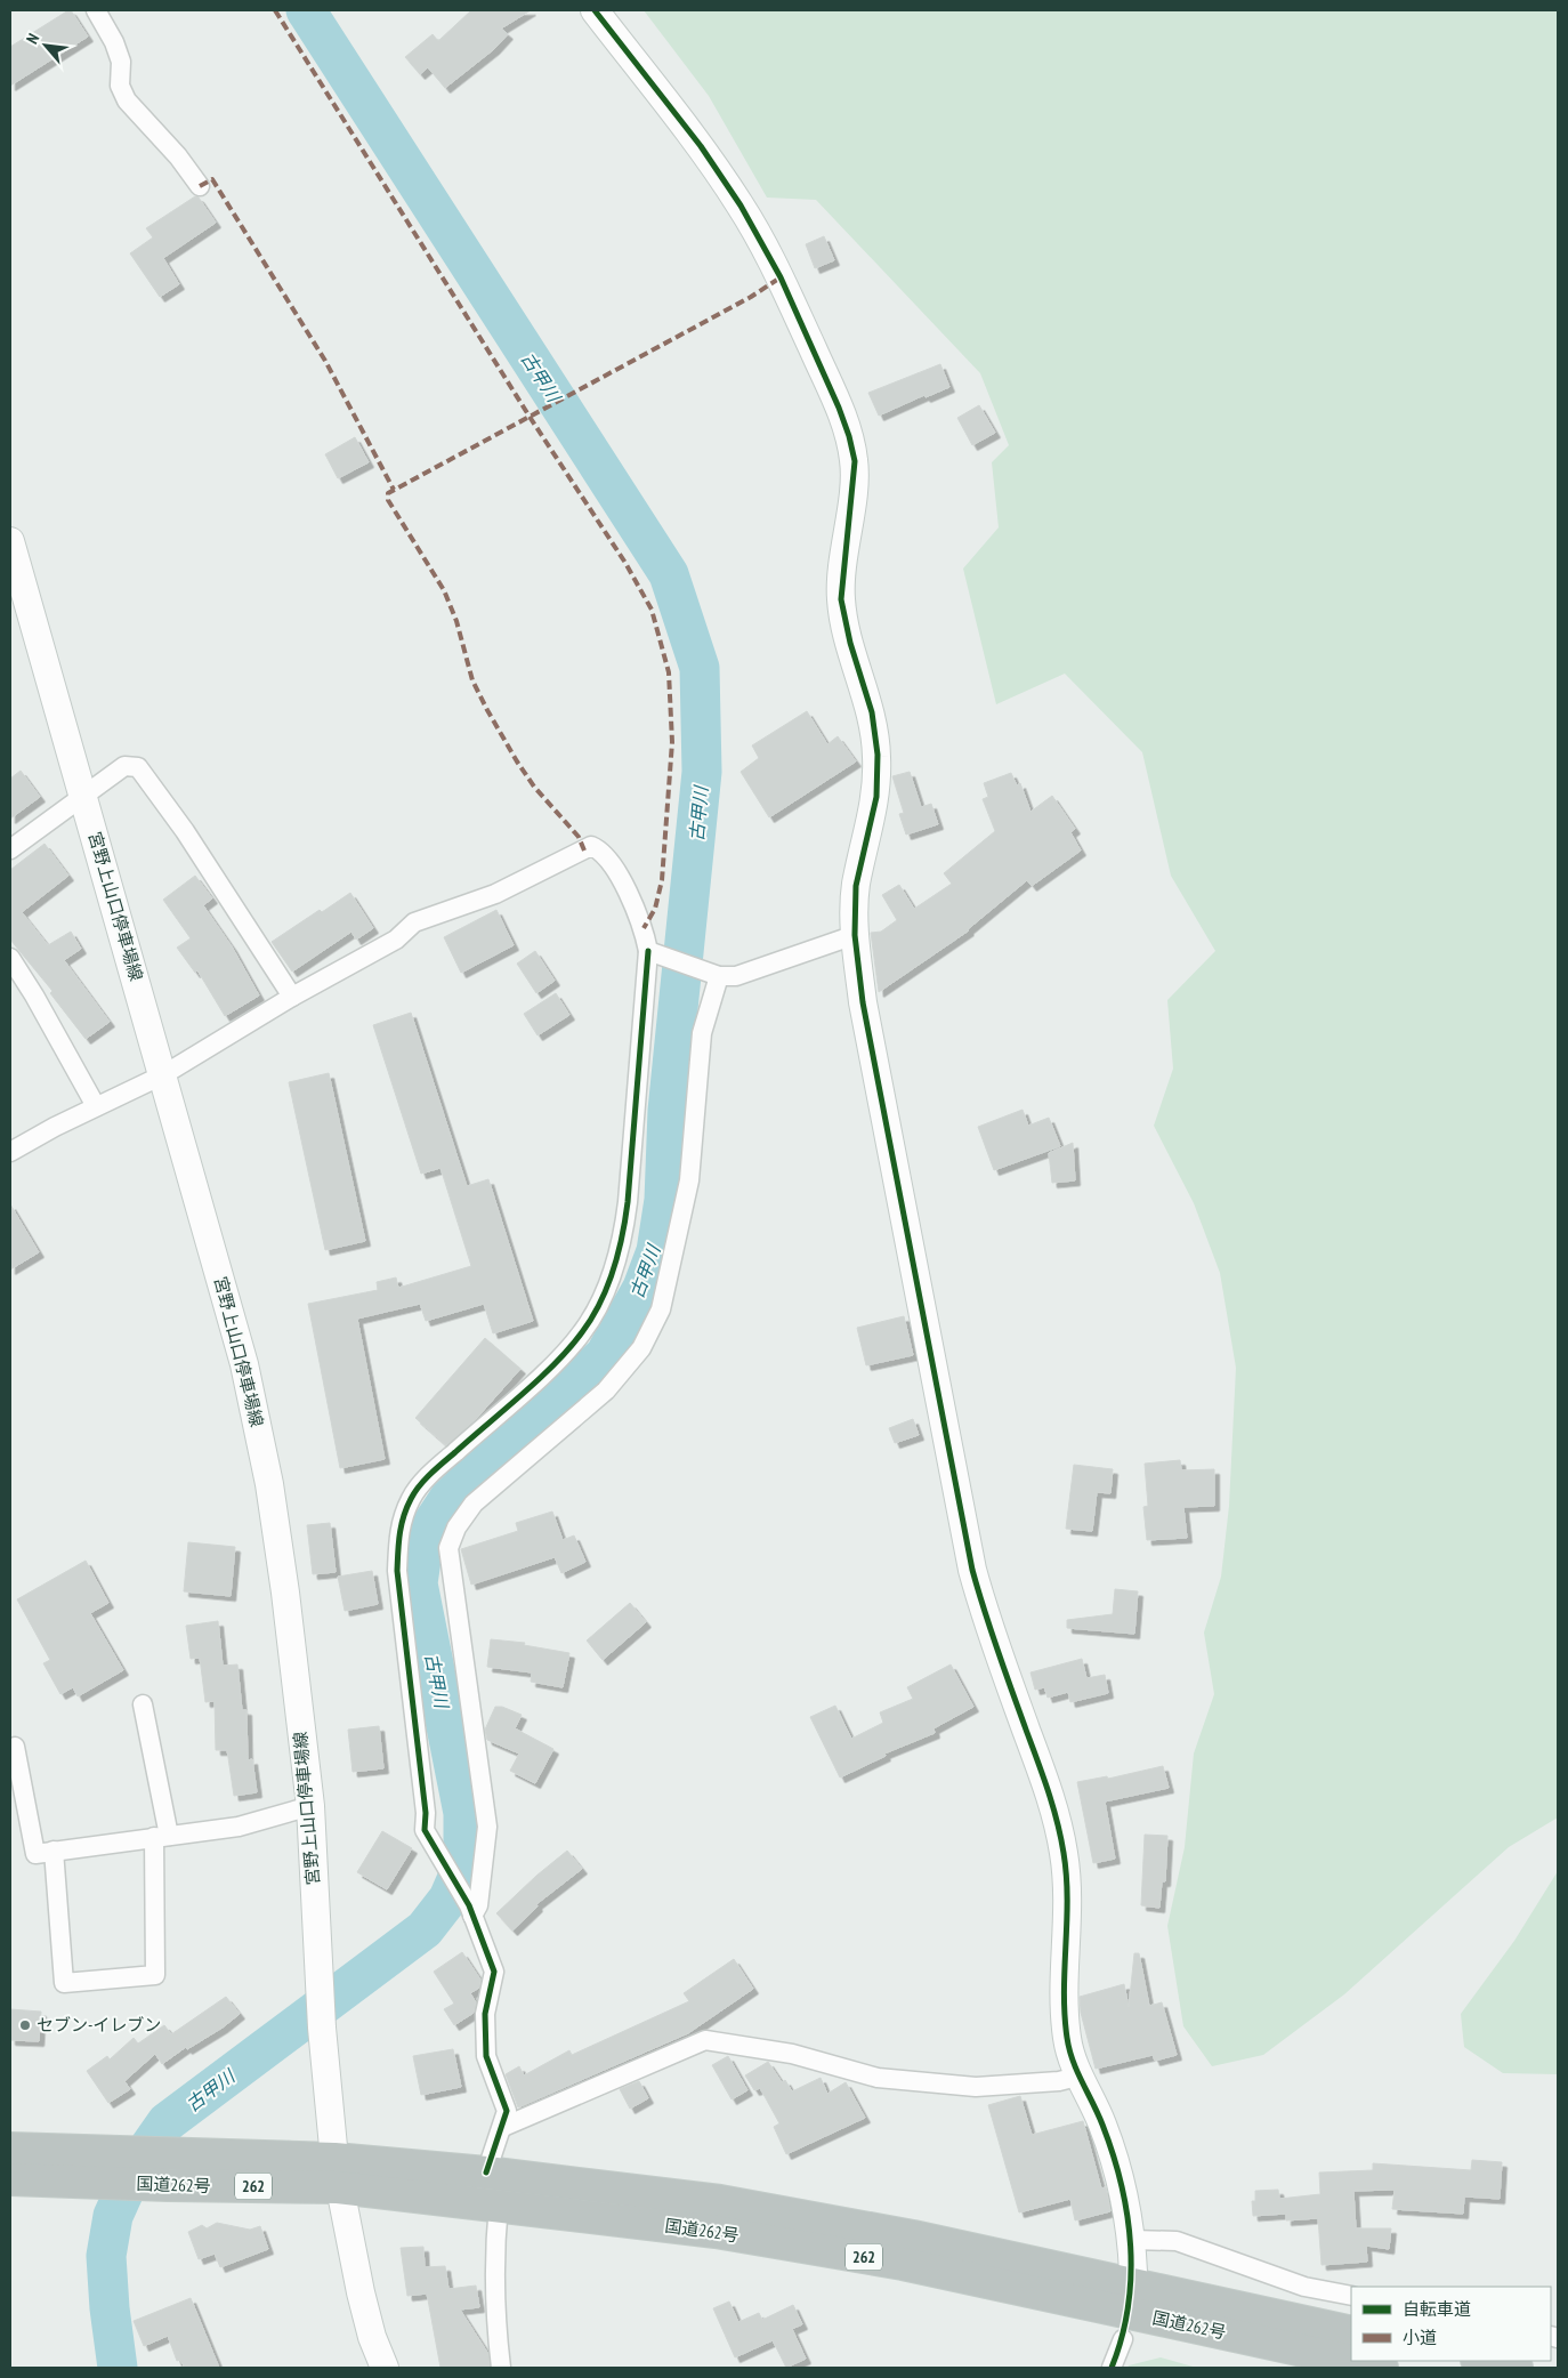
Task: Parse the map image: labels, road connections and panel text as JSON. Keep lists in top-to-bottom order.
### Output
{
  "streets": {
    "highway": ["国道262号", "262"],
    "street": ["宮野上山口停車場線"]
  },
  "crossings": [
    ["宮野上山口停車場線", "国道262号"]
  ],
  "water": ["古甲川"],
  "places": ["セブン-イレブン"],
  "legend": ["自転車道", "小道"],
  "north": "top left"
}
